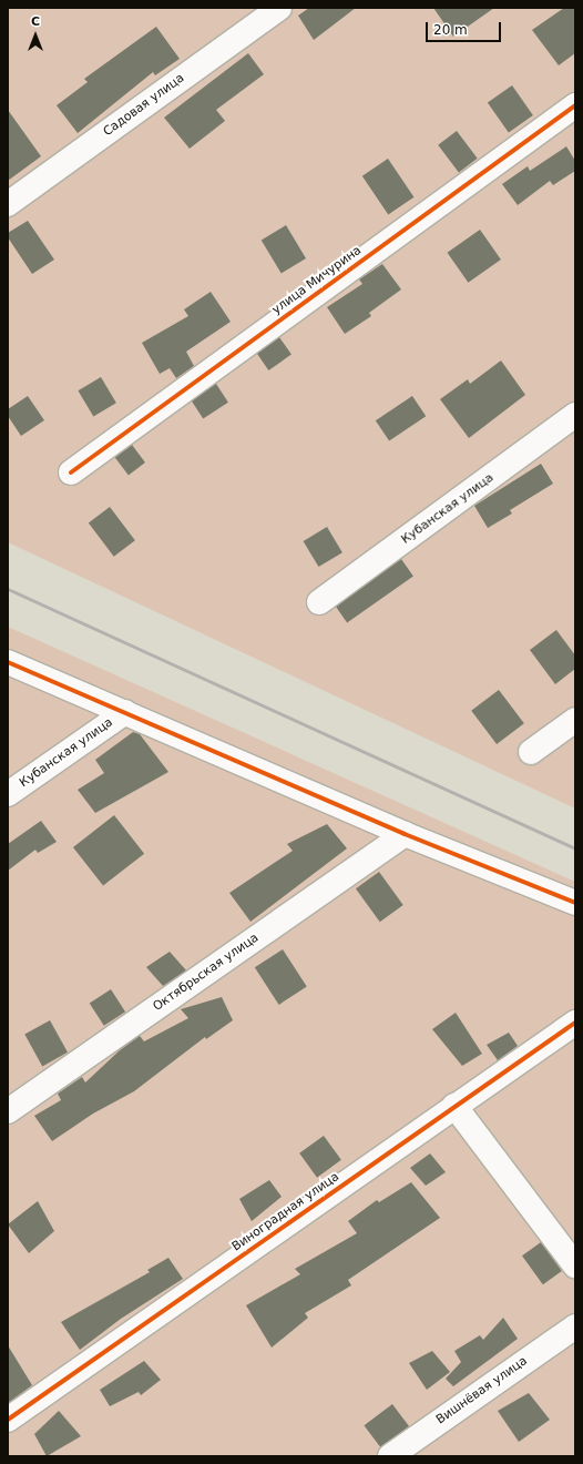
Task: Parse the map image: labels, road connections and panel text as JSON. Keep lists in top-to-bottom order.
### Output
{
  "streets": {
    "street": [
      "Садовая улица",
      "улица Мичурина",
      "Кубанская улица",
      "Октябрьская улица",
      "Виноградная улица",
      "Вишнёвая улица"
    ]
  },
  "scale_bar": "20 m",
  "north": "top"
}
